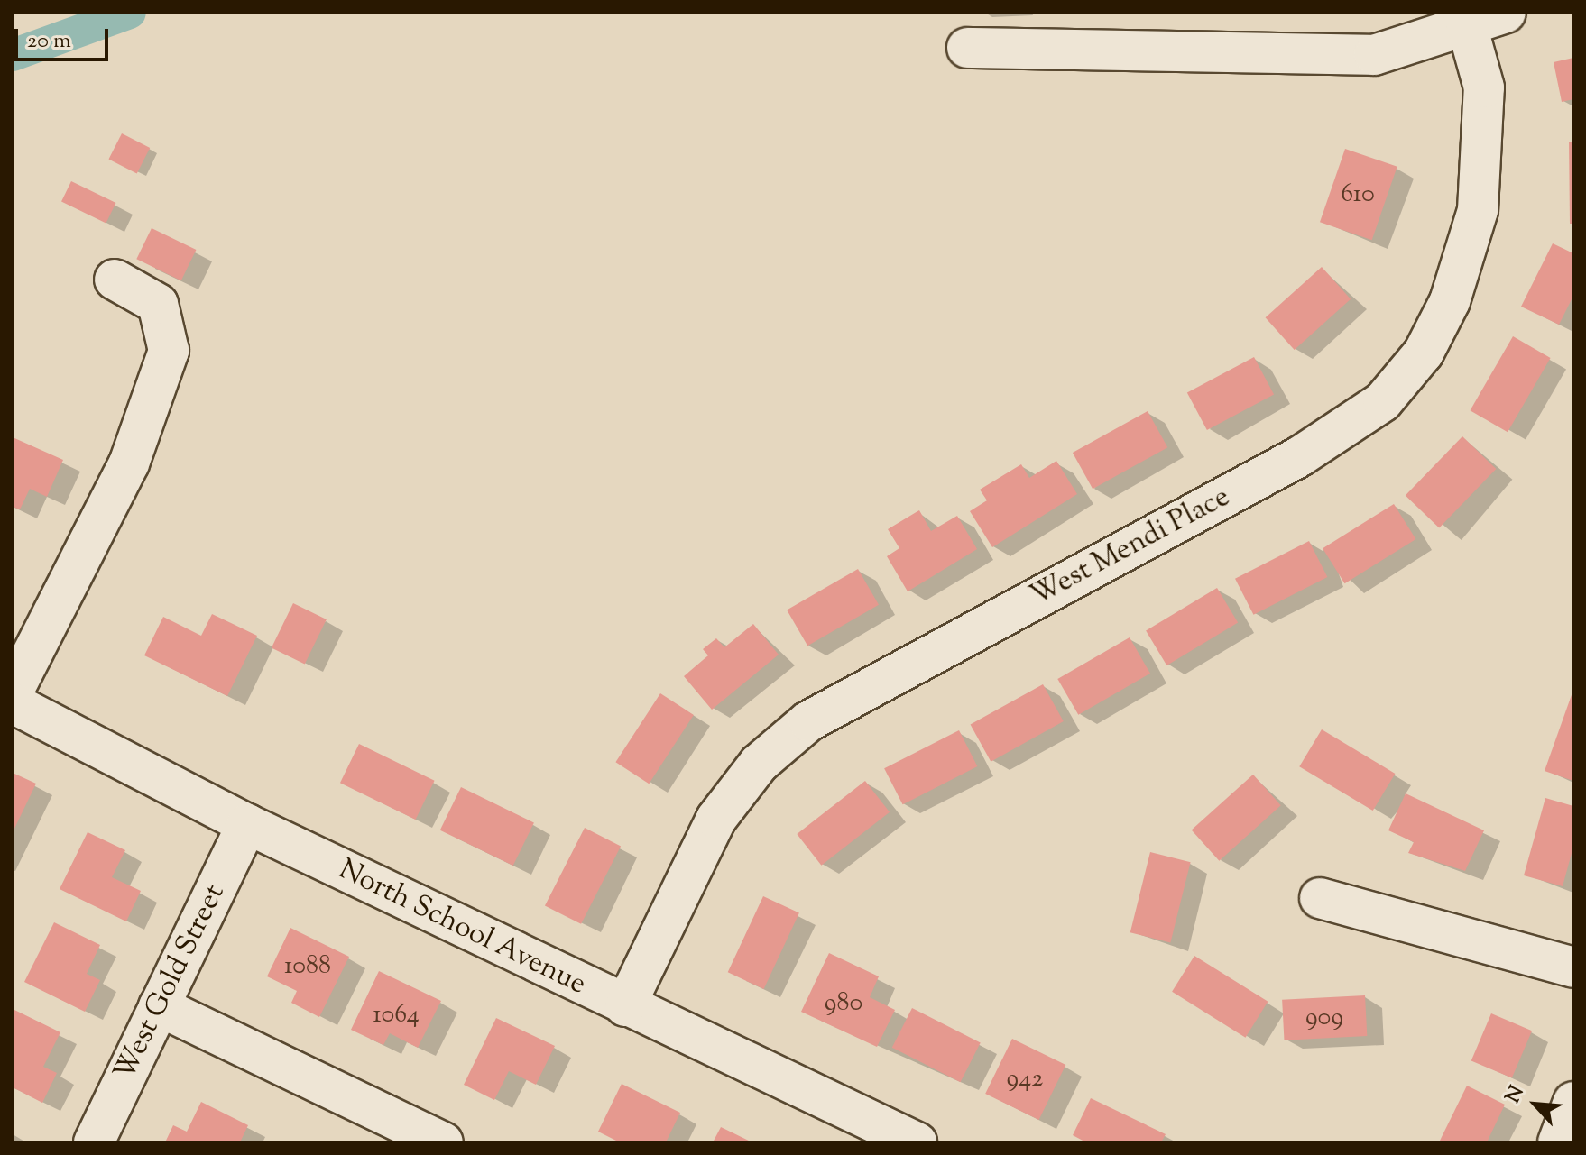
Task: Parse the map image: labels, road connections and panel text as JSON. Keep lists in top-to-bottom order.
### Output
{
  "streets": {
    "street": ["West Mendi Place", "North School Avenue", "West Gold Street"]
  },
  "crossings": [
    ["West Mendi Place", "North School Avenue"],
    ["North School Avenue", "West Gold Street"]
  ],
  "house_numbers": [
    "610",
    "1088",
    "980",
    "1064",
    "909",
    "942"
  ],
  "scale_bar": "20 m",
  "north": "top left"
}
